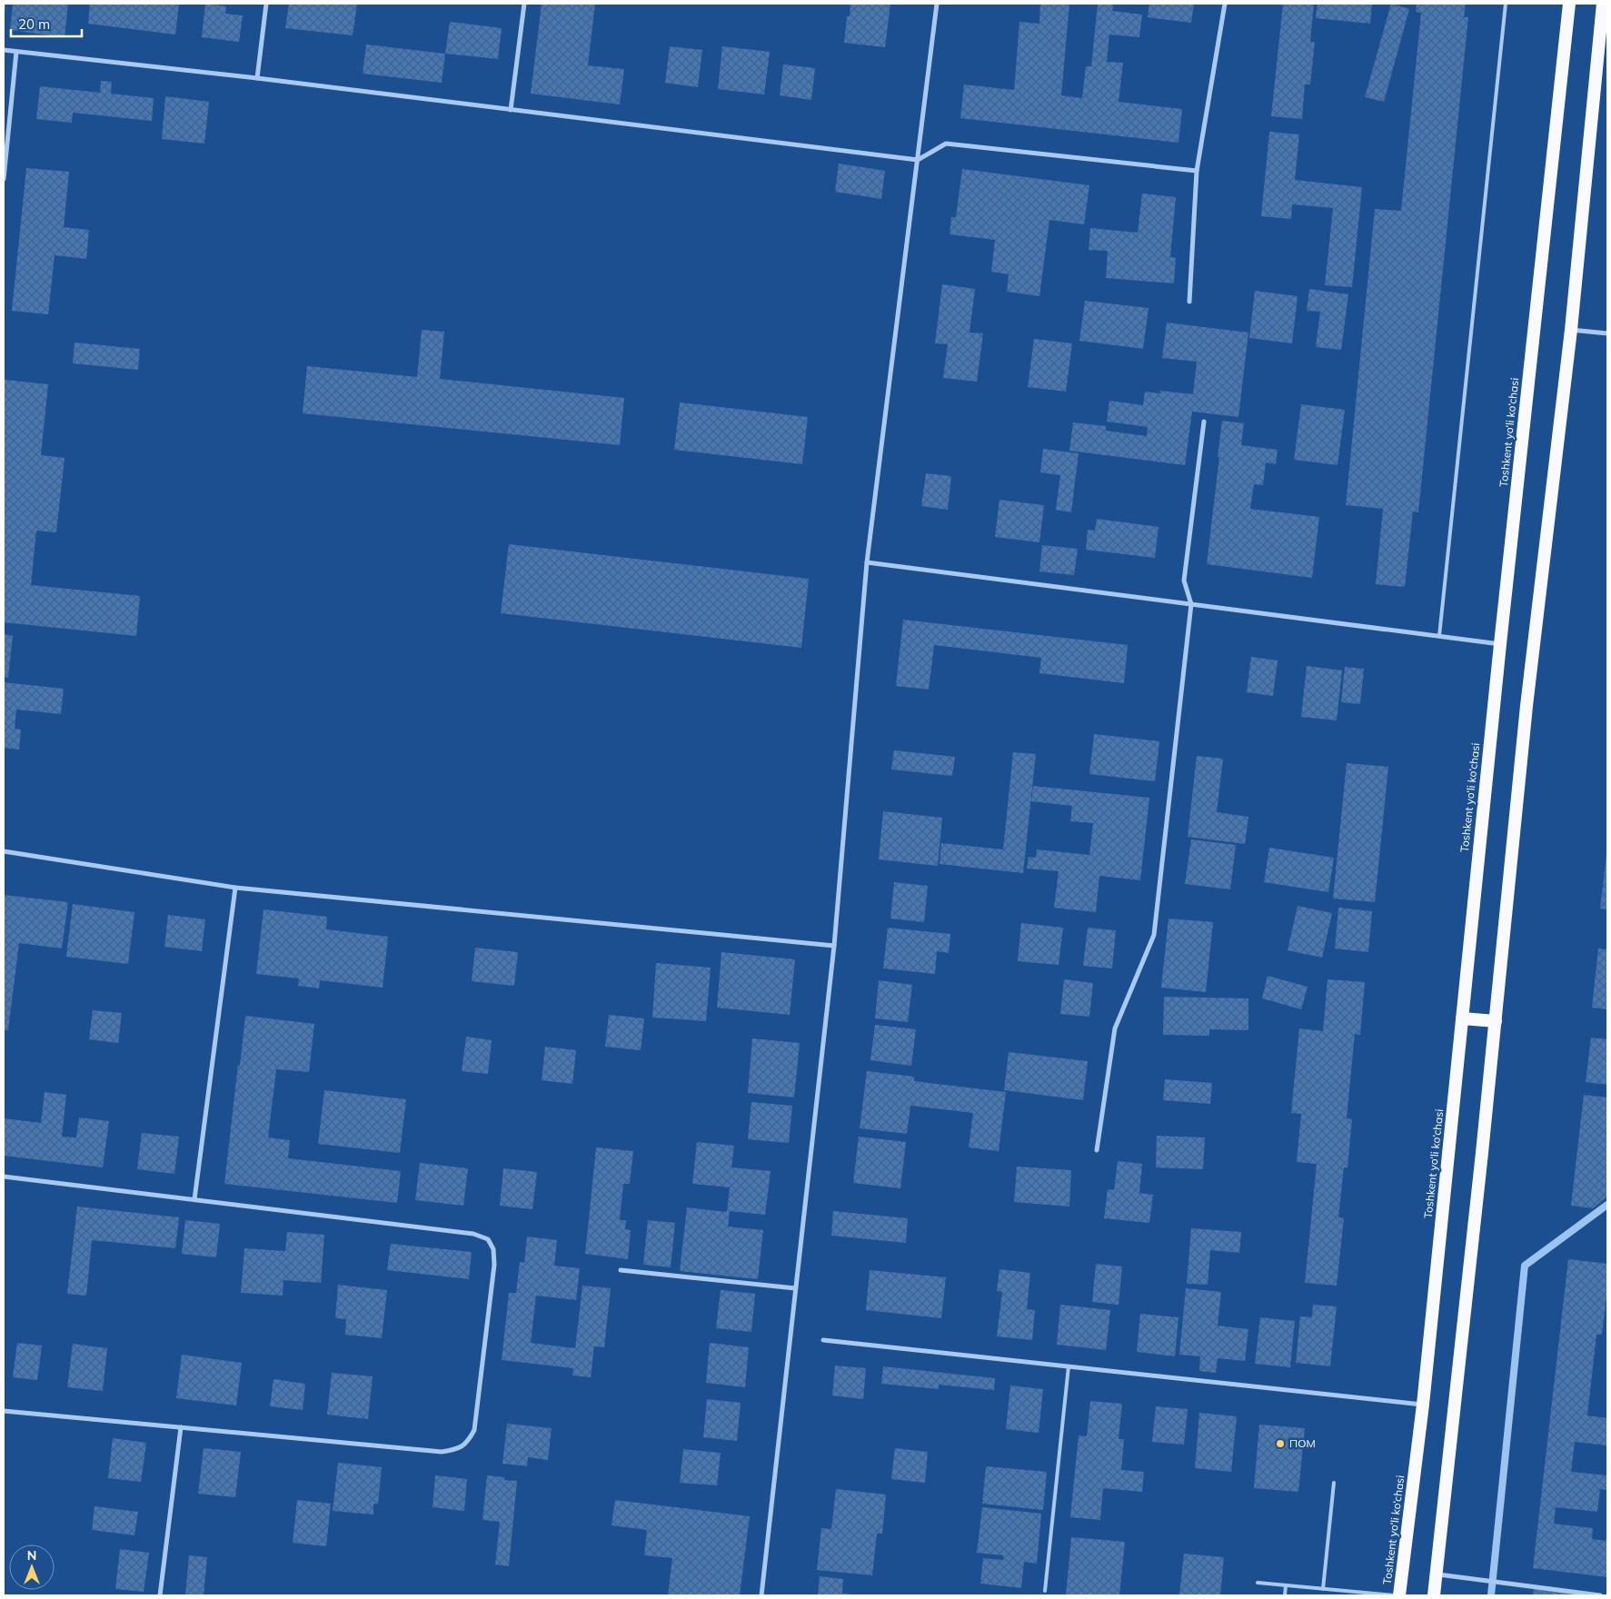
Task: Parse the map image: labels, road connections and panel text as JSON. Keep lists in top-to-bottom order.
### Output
{
  "streets": {
    "highway": ["Toshkent yo‘li ko‘chasi"]
  },
  "places": ["ПОМ"],
  "scale_bar": "20 m",
  "north": "top"
}
